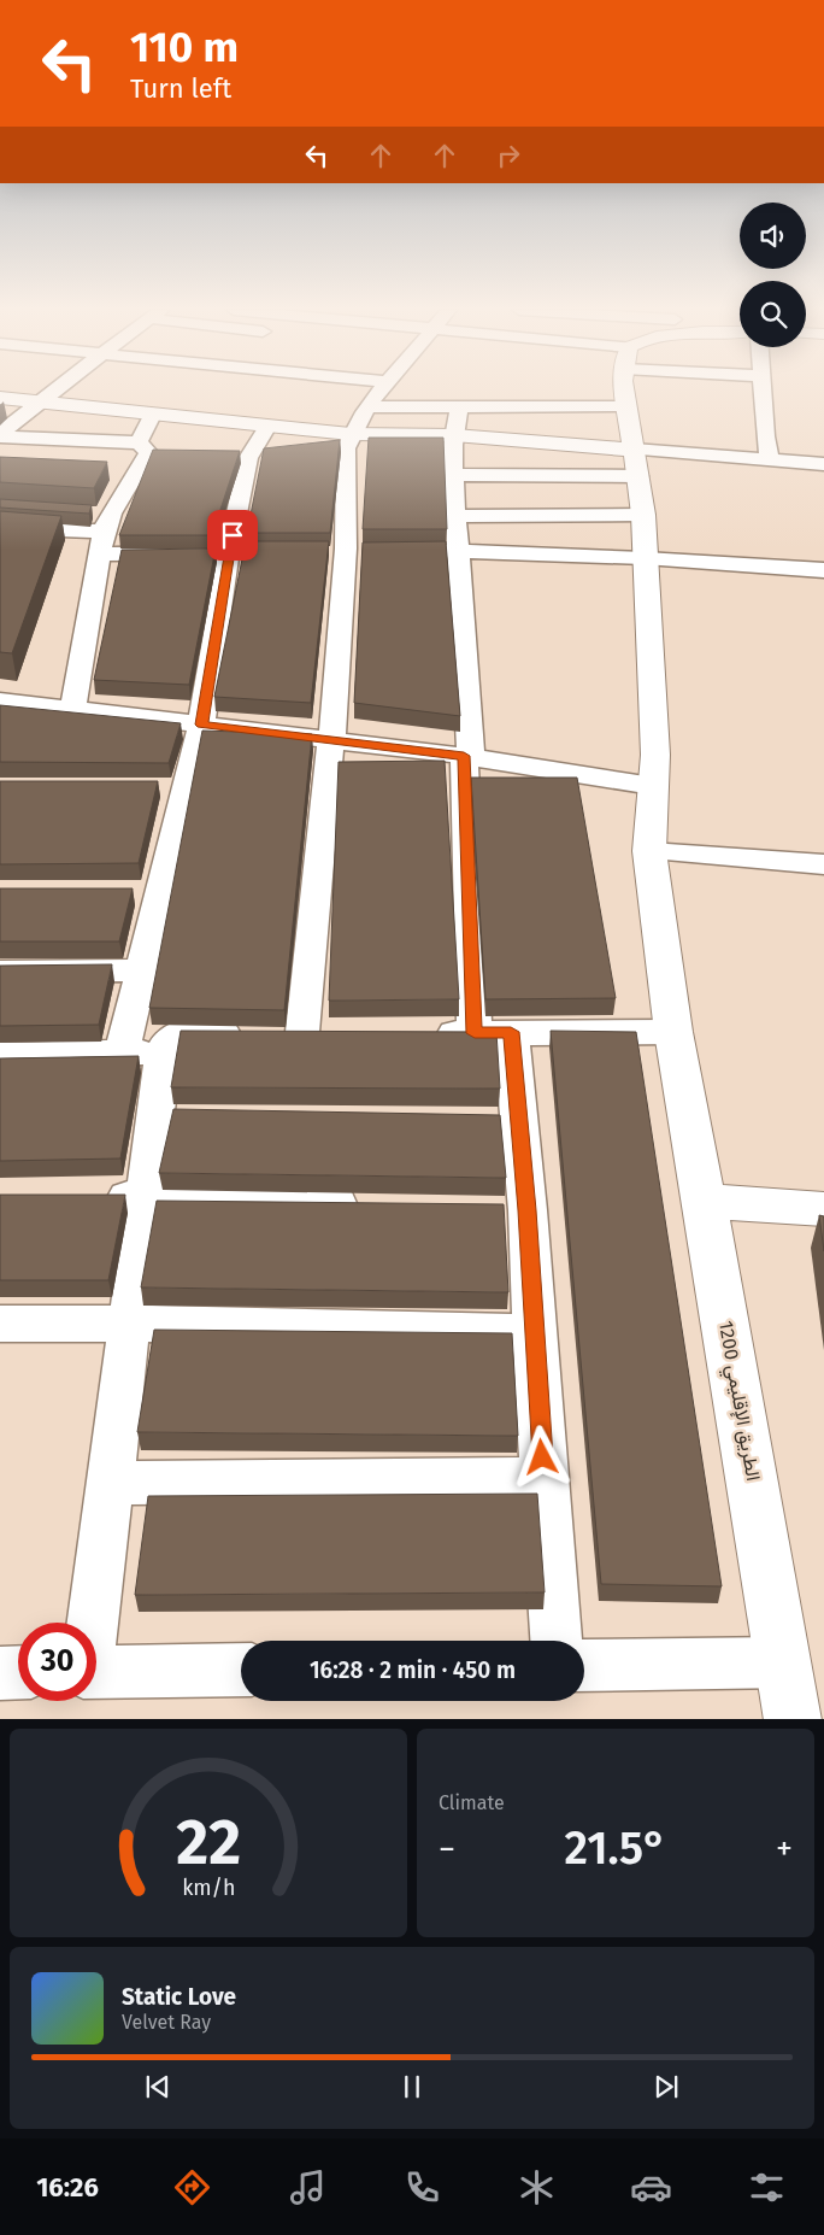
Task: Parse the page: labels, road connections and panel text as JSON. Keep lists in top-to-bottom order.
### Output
{
  "streets": {
    "street": ["الطريق الإقليمي 1200"]
  },
  "page": {
    "turn": ["110 m", "Turn left"],
    "limit": "30",
    "trip": "16:28 · 2 min · 450 m",
    "tile": "Climate",
    "heat": ["−", "21.5°", "+"],
    "song": ["Static Love", "Velvet Ray"],
    "tabs": "16:26",
    "gauge": ["22", "km/h"]
  }
}
